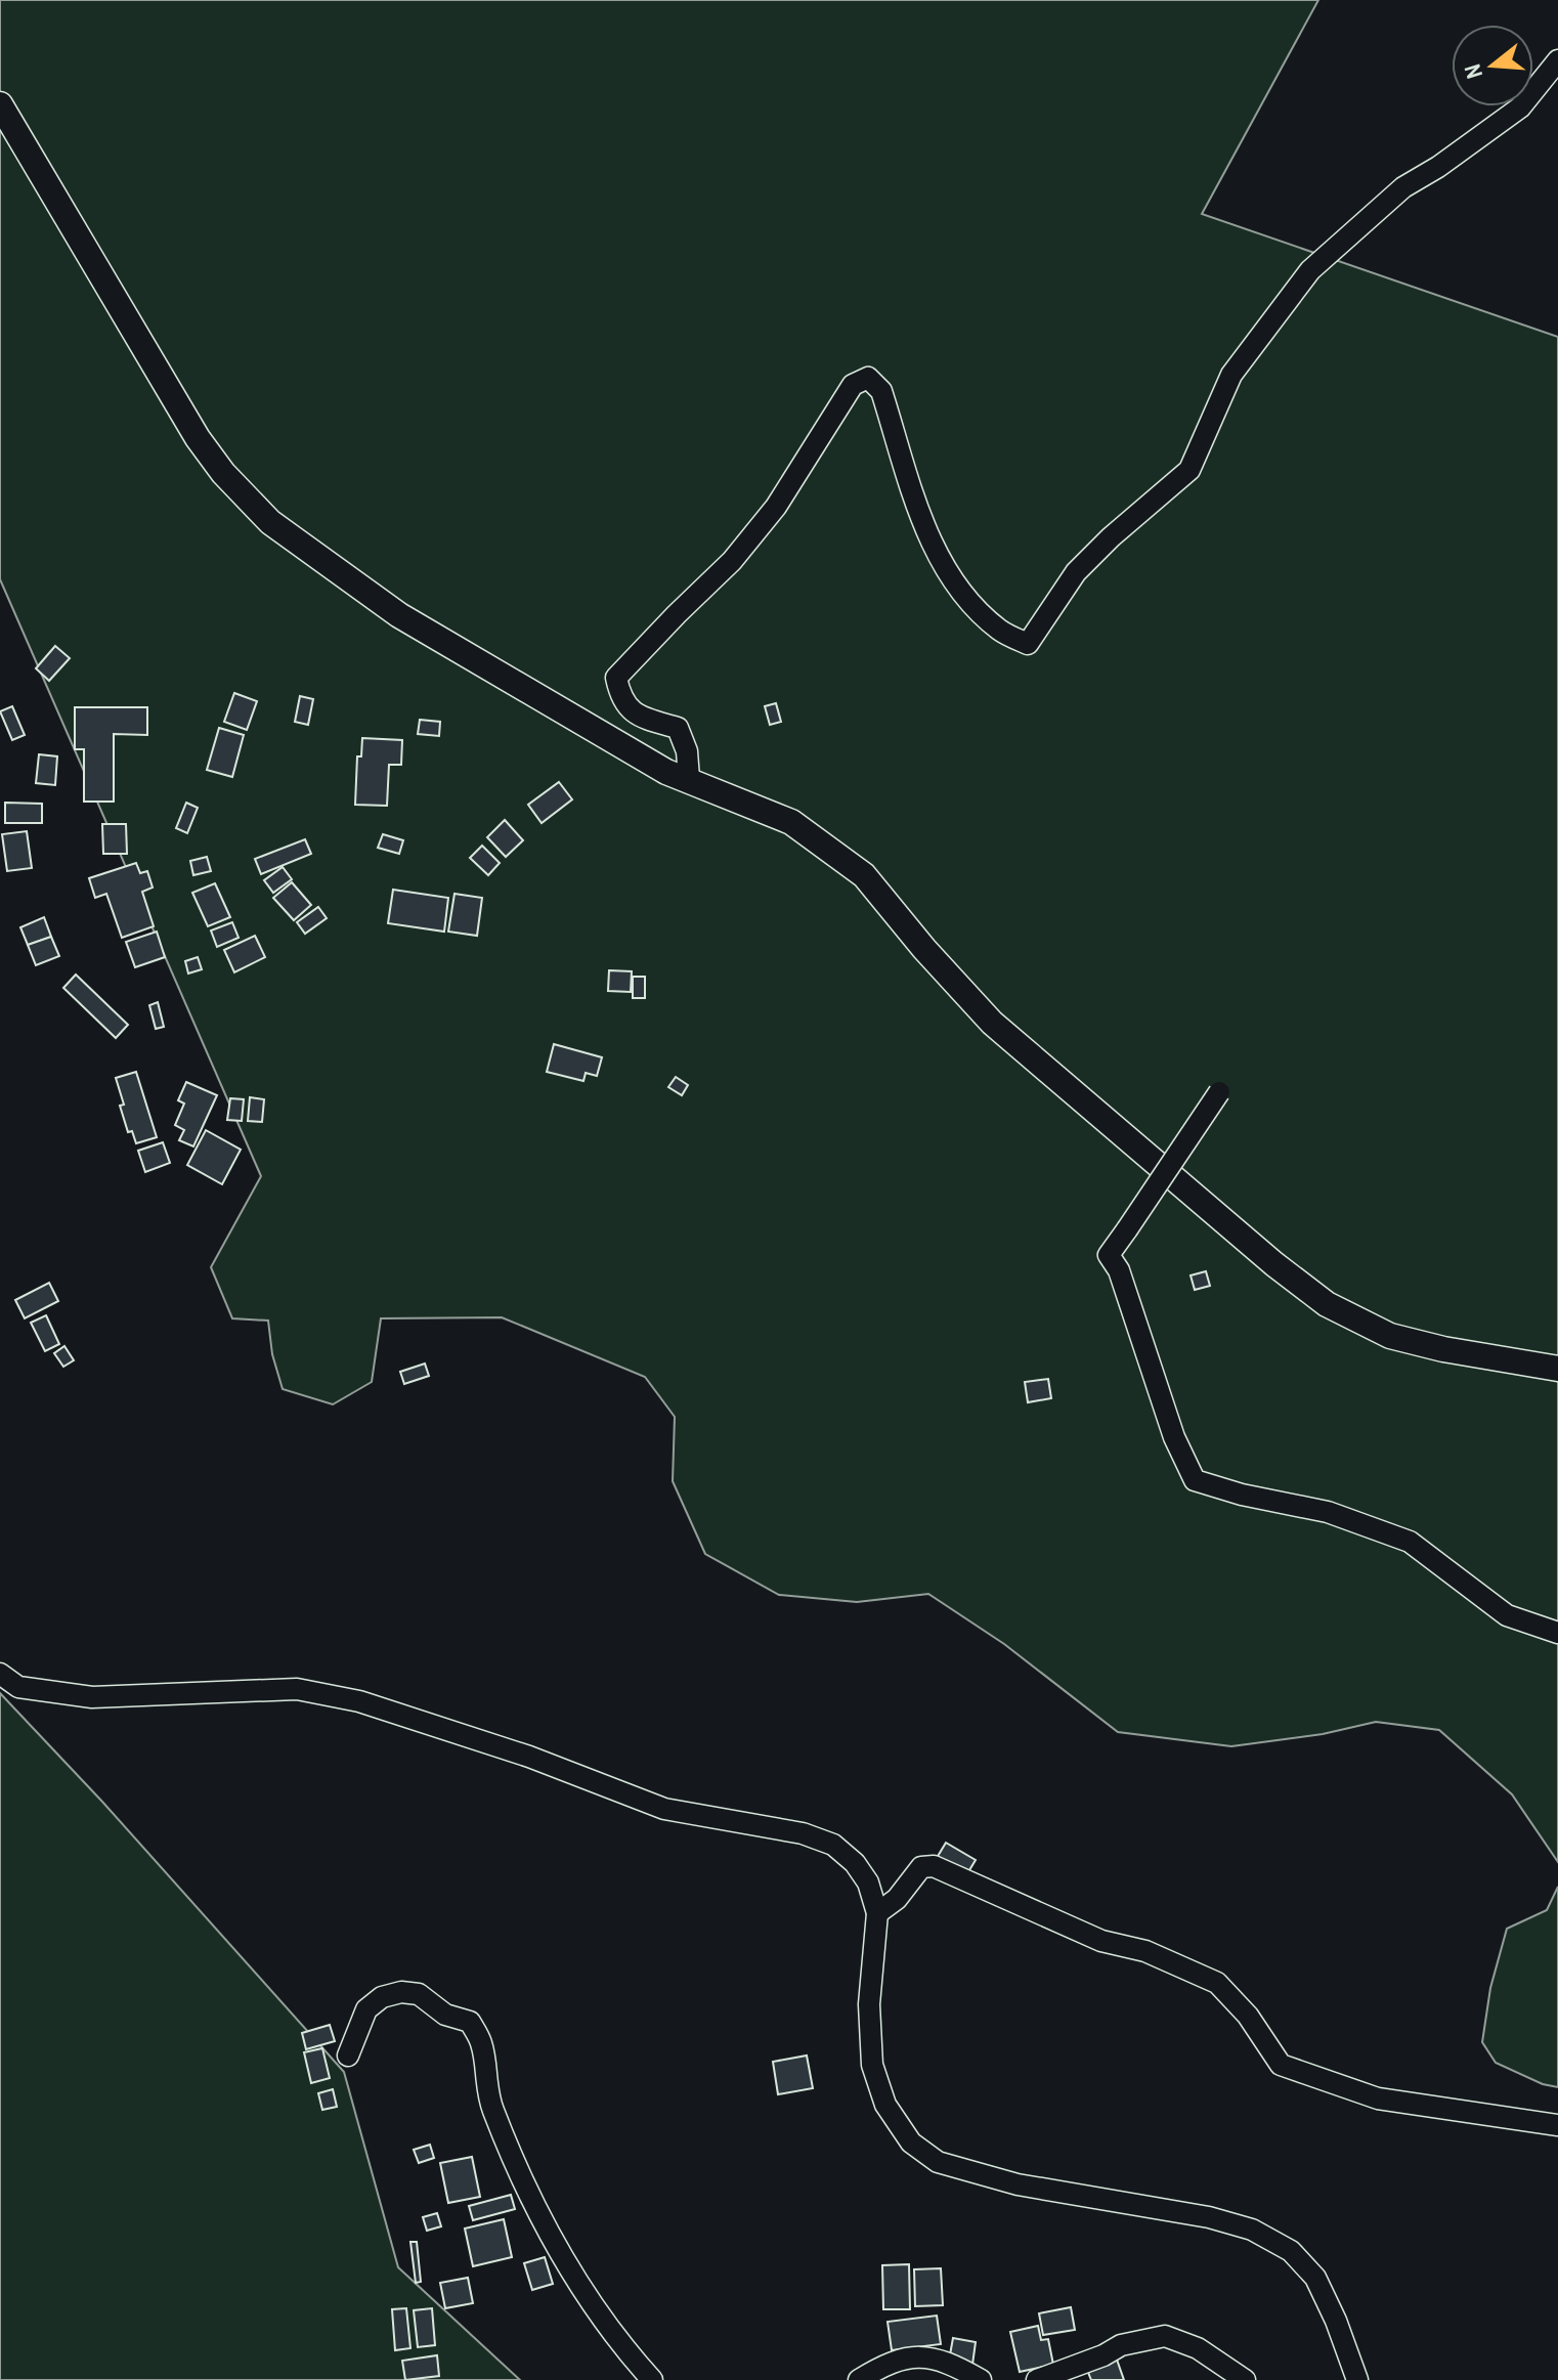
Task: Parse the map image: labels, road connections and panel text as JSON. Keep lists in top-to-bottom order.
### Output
{
  "north": "left"
}
